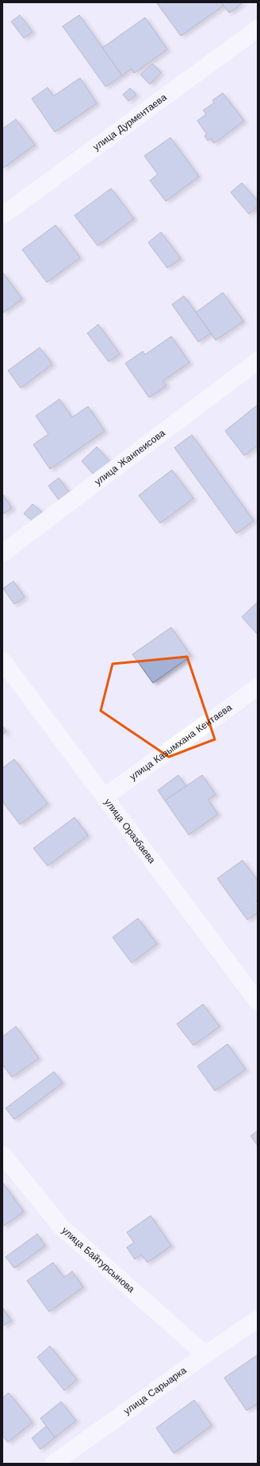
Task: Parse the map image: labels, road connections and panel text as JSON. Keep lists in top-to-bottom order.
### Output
{
  "streets": {
    "street": [
      "улица Дурментаева",
      "улица Жанпеисова",
      "улица Казымхана Кентаева",
      "улица Оразбаева",
      "улица Байтурсынова",
      "улица Сарыарка"
    ]
  },
  "crossings": [
    ["улица Казымхана Кентаева", "улица Оразбаева"],
    ["улица Байтурсынова", "улица Сарыарка"]
  ]
}
